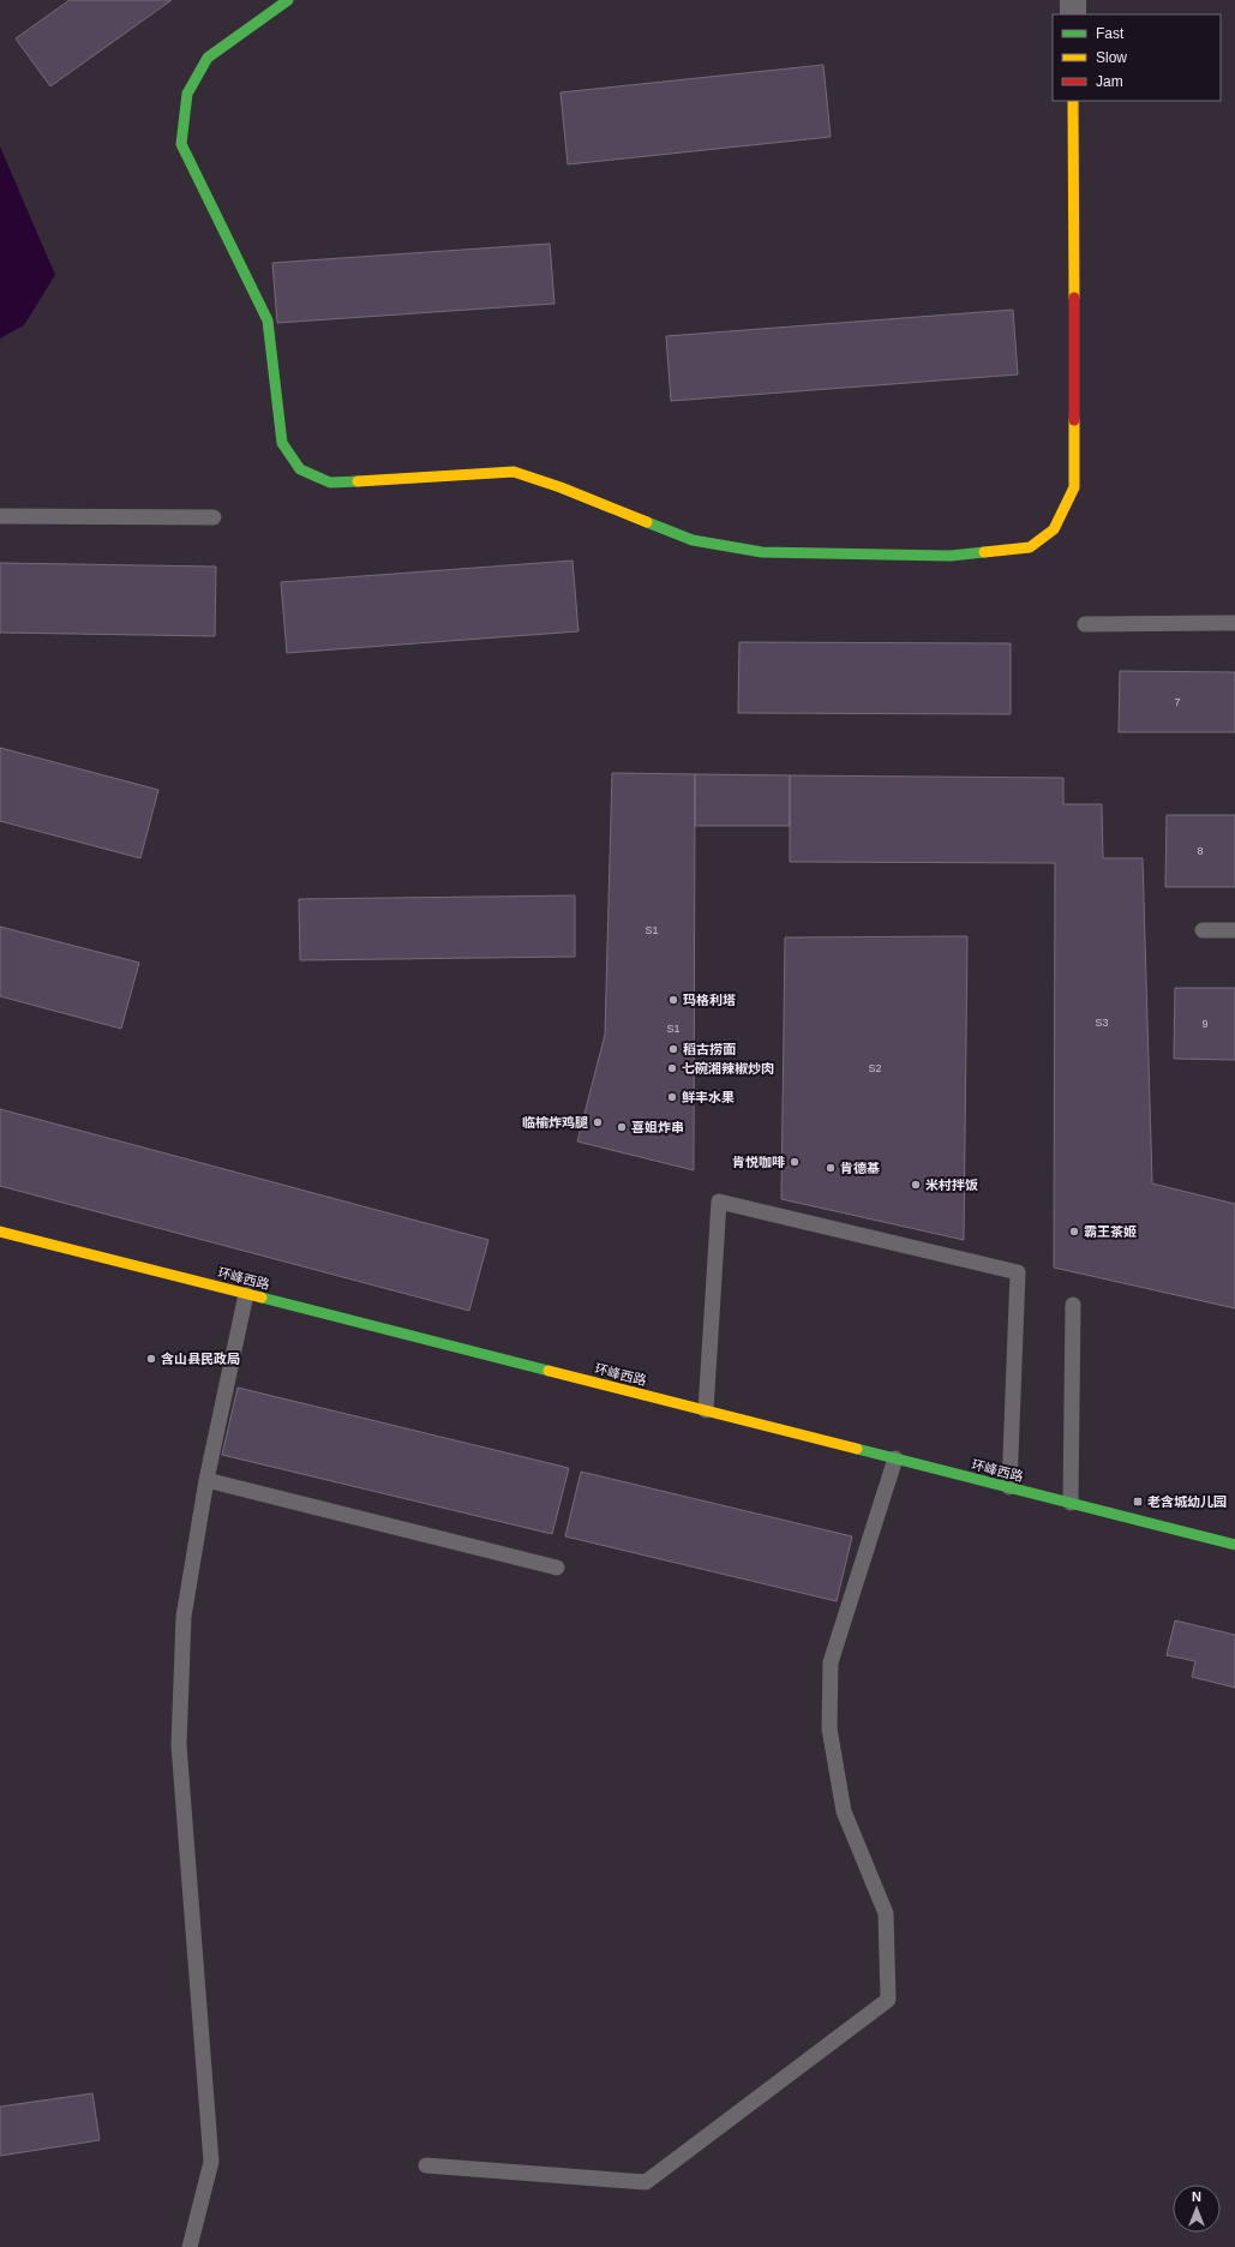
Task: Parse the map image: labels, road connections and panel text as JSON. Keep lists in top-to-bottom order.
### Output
{
  "streets": {
    "street": ["环峰西路"]
  },
  "places": {
    "other": [
      "玛格利塔",
      "稻古捞面",
      "七碗湘辣椒炒肉",
      "鲜丰水果",
      "临榆炸鸡腿",
      "喜姐炸串",
      "肯悦咖啡",
      "肯德基",
      "米村拌饭",
      "霸王茶姬",
      "含山县民政局"
    ],
    "transit": ["老含城幼儿园"]
  },
  "house_numbers": [
    "7",
    "8",
    "S1",
    "S3",
    "9",
    "S1",
    "S2"
  ],
  "legend": ["Fast", "Slow", "Jam"],
  "north": "top"
}
